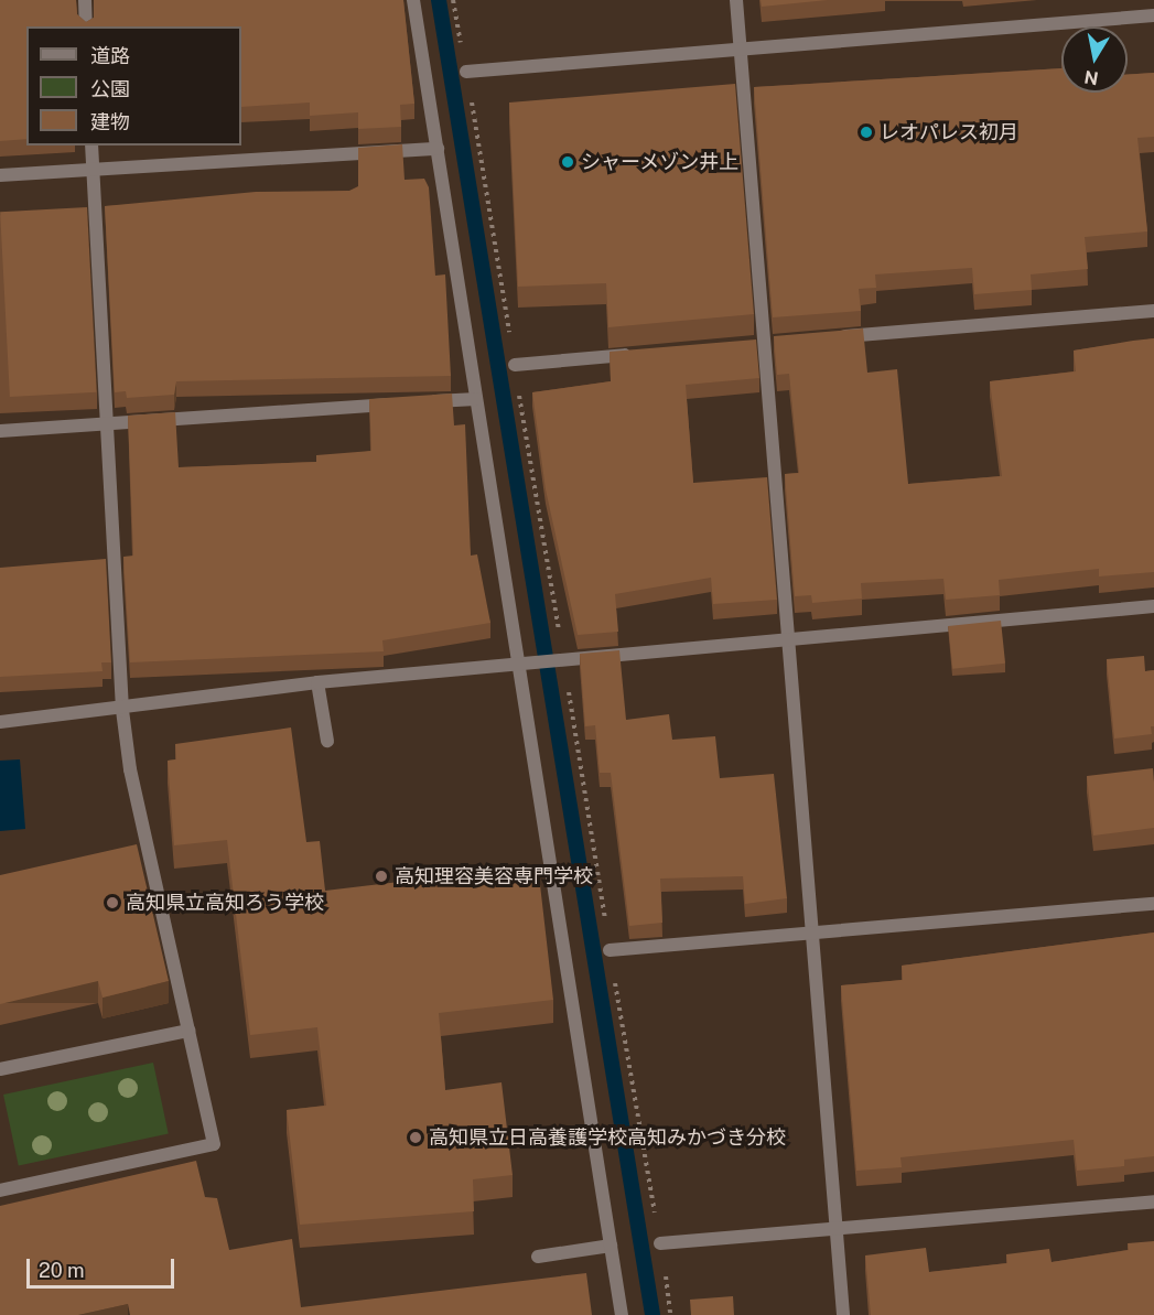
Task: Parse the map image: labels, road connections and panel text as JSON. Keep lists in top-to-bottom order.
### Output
{
  "places": [
    "レオパレス初月",
    "シャーメゾン井上",
    "高知理容美容専門学校",
    "高知県立高知ろう学校",
    "高知県立日高養護学校高知みかづき分校"
  ],
  "legend": ["道路", "公園", "建物"],
  "scale_bar": "20 m",
  "north": "bottom"
}
